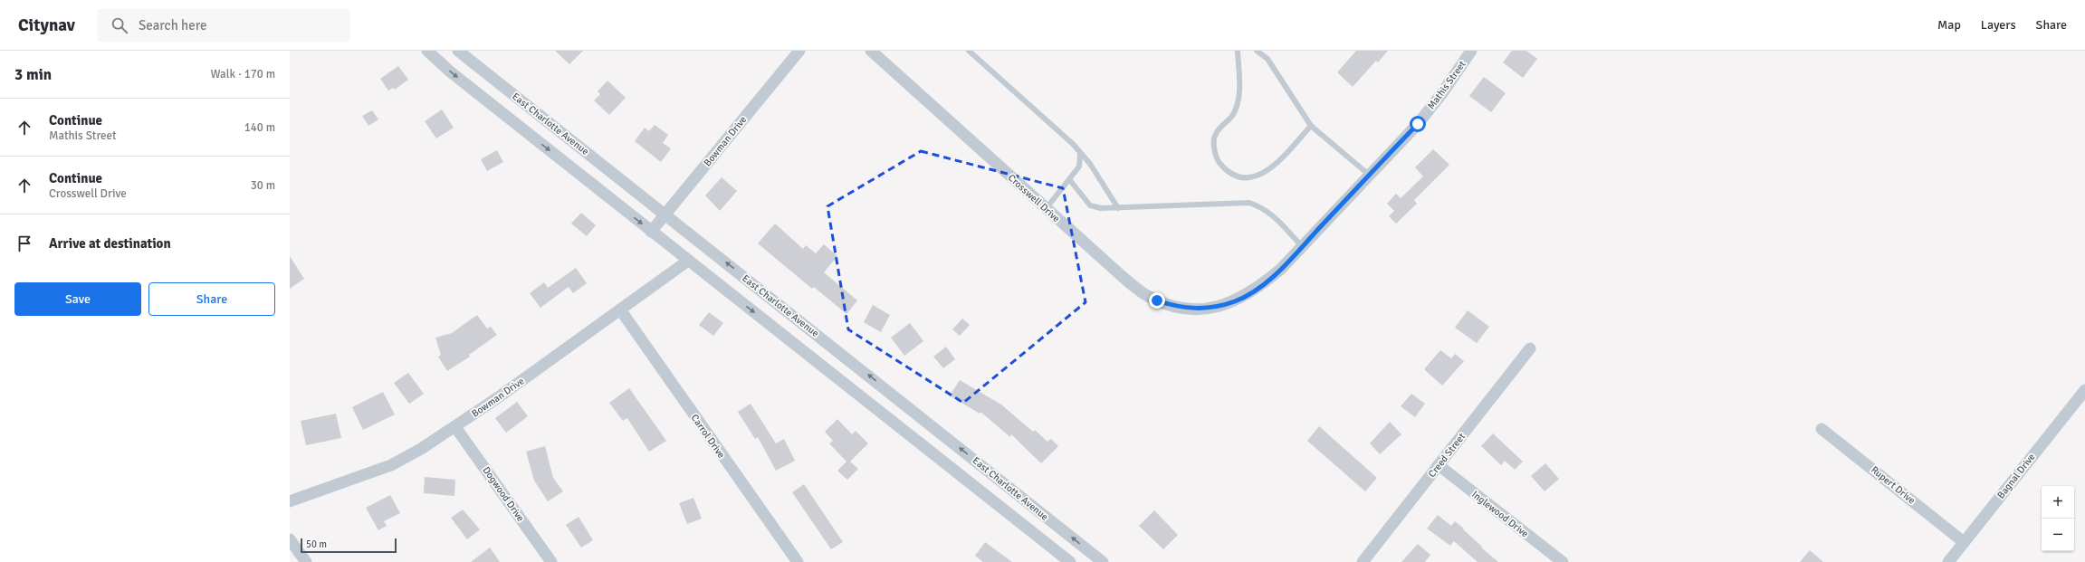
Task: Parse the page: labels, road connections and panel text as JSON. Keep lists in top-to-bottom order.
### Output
{
  "streets": {
    "street": [
      "Mathis Street",
      "East Charlotte Avenue",
      "Bowman Drive",
      "Crosswell Drive",
      "Carrol Drive",
      "Creed Street",
      "Bagnal Drive",
      "Rupert Drive",
      "Dogwood Drive",
      "Inglewood Drive"
    ]
  },
  "crossings": [
    ["Mathis Street", "Crosswell Drive"],
    ["East Charlotte Avenue", "Bowman Drive"],
    ["Bowman Drive", "Carrol Drive"],
    ["Bowman Drive", "Dogwood Drive"],
    ["Creed Street", "Inglewood Drive"],
    ["Bagnal Drive", "Rupert Drive"]
  ],
  "scale_bar": "50 m",
  "page": {
    "header": "Citynav",
    "search": "Search here",
    "nav": ["Map", "Layers", "Share"],
    "heading": ["3 min", "Walk · 170 m"],
    "list": [
      ["Continue", "Mathis Street", "140 m"],
      ["Continue", "Crosswell Drive", "30 m"],
      "Arrive at destination"
    ],
    "buttons": ["Save", "Share"],
    "map_buttons": ["+", "−"],
    "scale": "50 m"
  }
}
